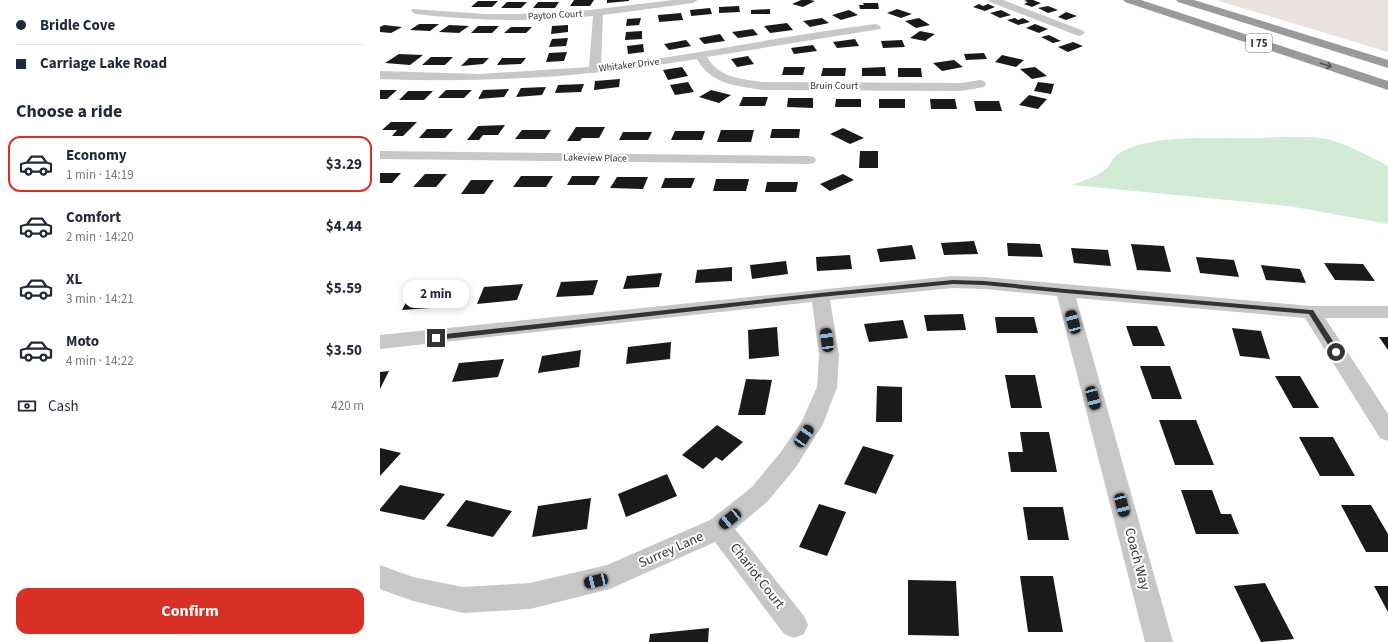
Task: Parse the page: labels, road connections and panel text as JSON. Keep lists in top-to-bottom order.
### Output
{
  "streets": {
    "highway": ["I 75"],
    "street": [
      "Payton Court",
      "Whitaker Drive",
      "Bruin Court",
      "Lakeview Place",
      "Surrey Lane",
      "Coach Way",
      "Chariot Court"
    ]
  },
  "crossings": [
    ["Whitaker Drive", "Bruin Court"],
    ["Surrey Lane", "Chariot Court"]
  ],
  "page": {
    "banner": ["Bridle Cove", "Carriage Lake Road"],
    "heading": "Choose a ride",
    "list": [
      {
        "name": "Economy",
        "note": "1 min · 14:19",
        "value": "$3.29"
      },
      {
        "name": "Comfort",
        "note": "2 min · 14:20",
        "value": "$4.44"
      },
      {
        "name": "XL",
        "note": "3 min · 14:21",
        "value": "$5.59"
      },
      {
        "name": "Moto",
        "note": "4 min · 14:22",
        "value": "$3.50"
      }
    ],
    "bubble": "2 min",
    "pay": ["Cash", "420 m"],
    "buttons": "Confirm"
  }
}
